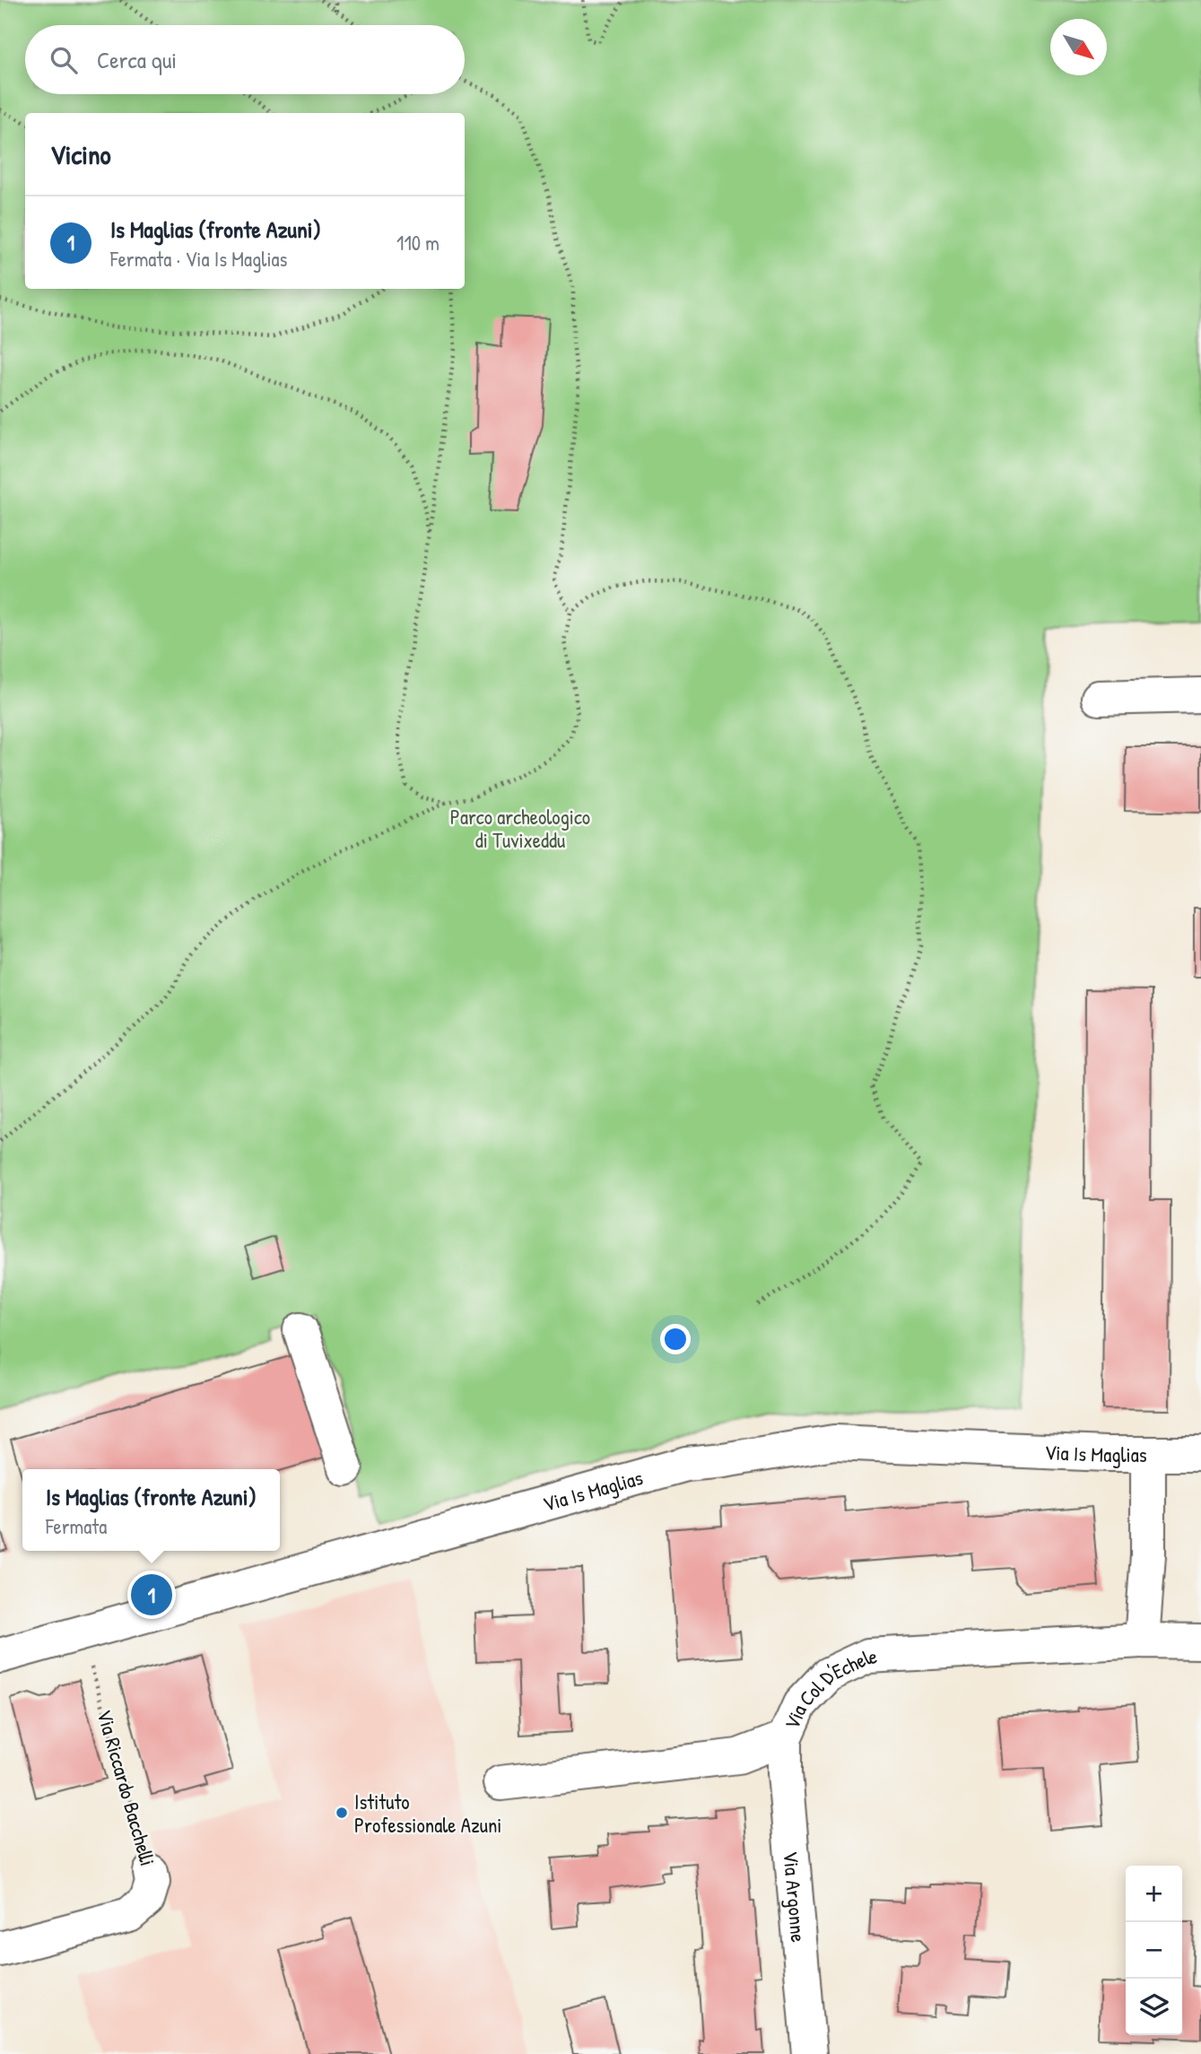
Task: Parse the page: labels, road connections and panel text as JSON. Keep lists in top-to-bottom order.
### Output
{
  "streets": {
    "street": [
      "Via Is Maglias",
      "Via Col D'Echele",
      "Via Riccardo Bacchelli",
      "Via Argonne"
    ]
  },
  "crossings": [
    ["Via Is Maglias", "Via Riccardo Bacchelli"],
    ["Via Col D'Echele", "Via Argonne"]
  ],
  "parks": ["Parco archeologico di Tuvixeddu"],
  "places": ["Istituto Professionale Azuni"],
  "north": "bottom right",
  "page": {
    "search": "Cerca qui",
    "heading": "Vicino",
    "list": [
      {
        "mark": "1",
        "name": "Is Maglias (fronte Azuni)",
        "note": "Fermata · Via Is Maglias",
        "value": "110 m"
      }
    ],
    "popup": ["Is Maglias (fronte Azuni)", "Fermata"],
    "pins": "1",
    "map_buttons": ["+", "−"]
  }
}
